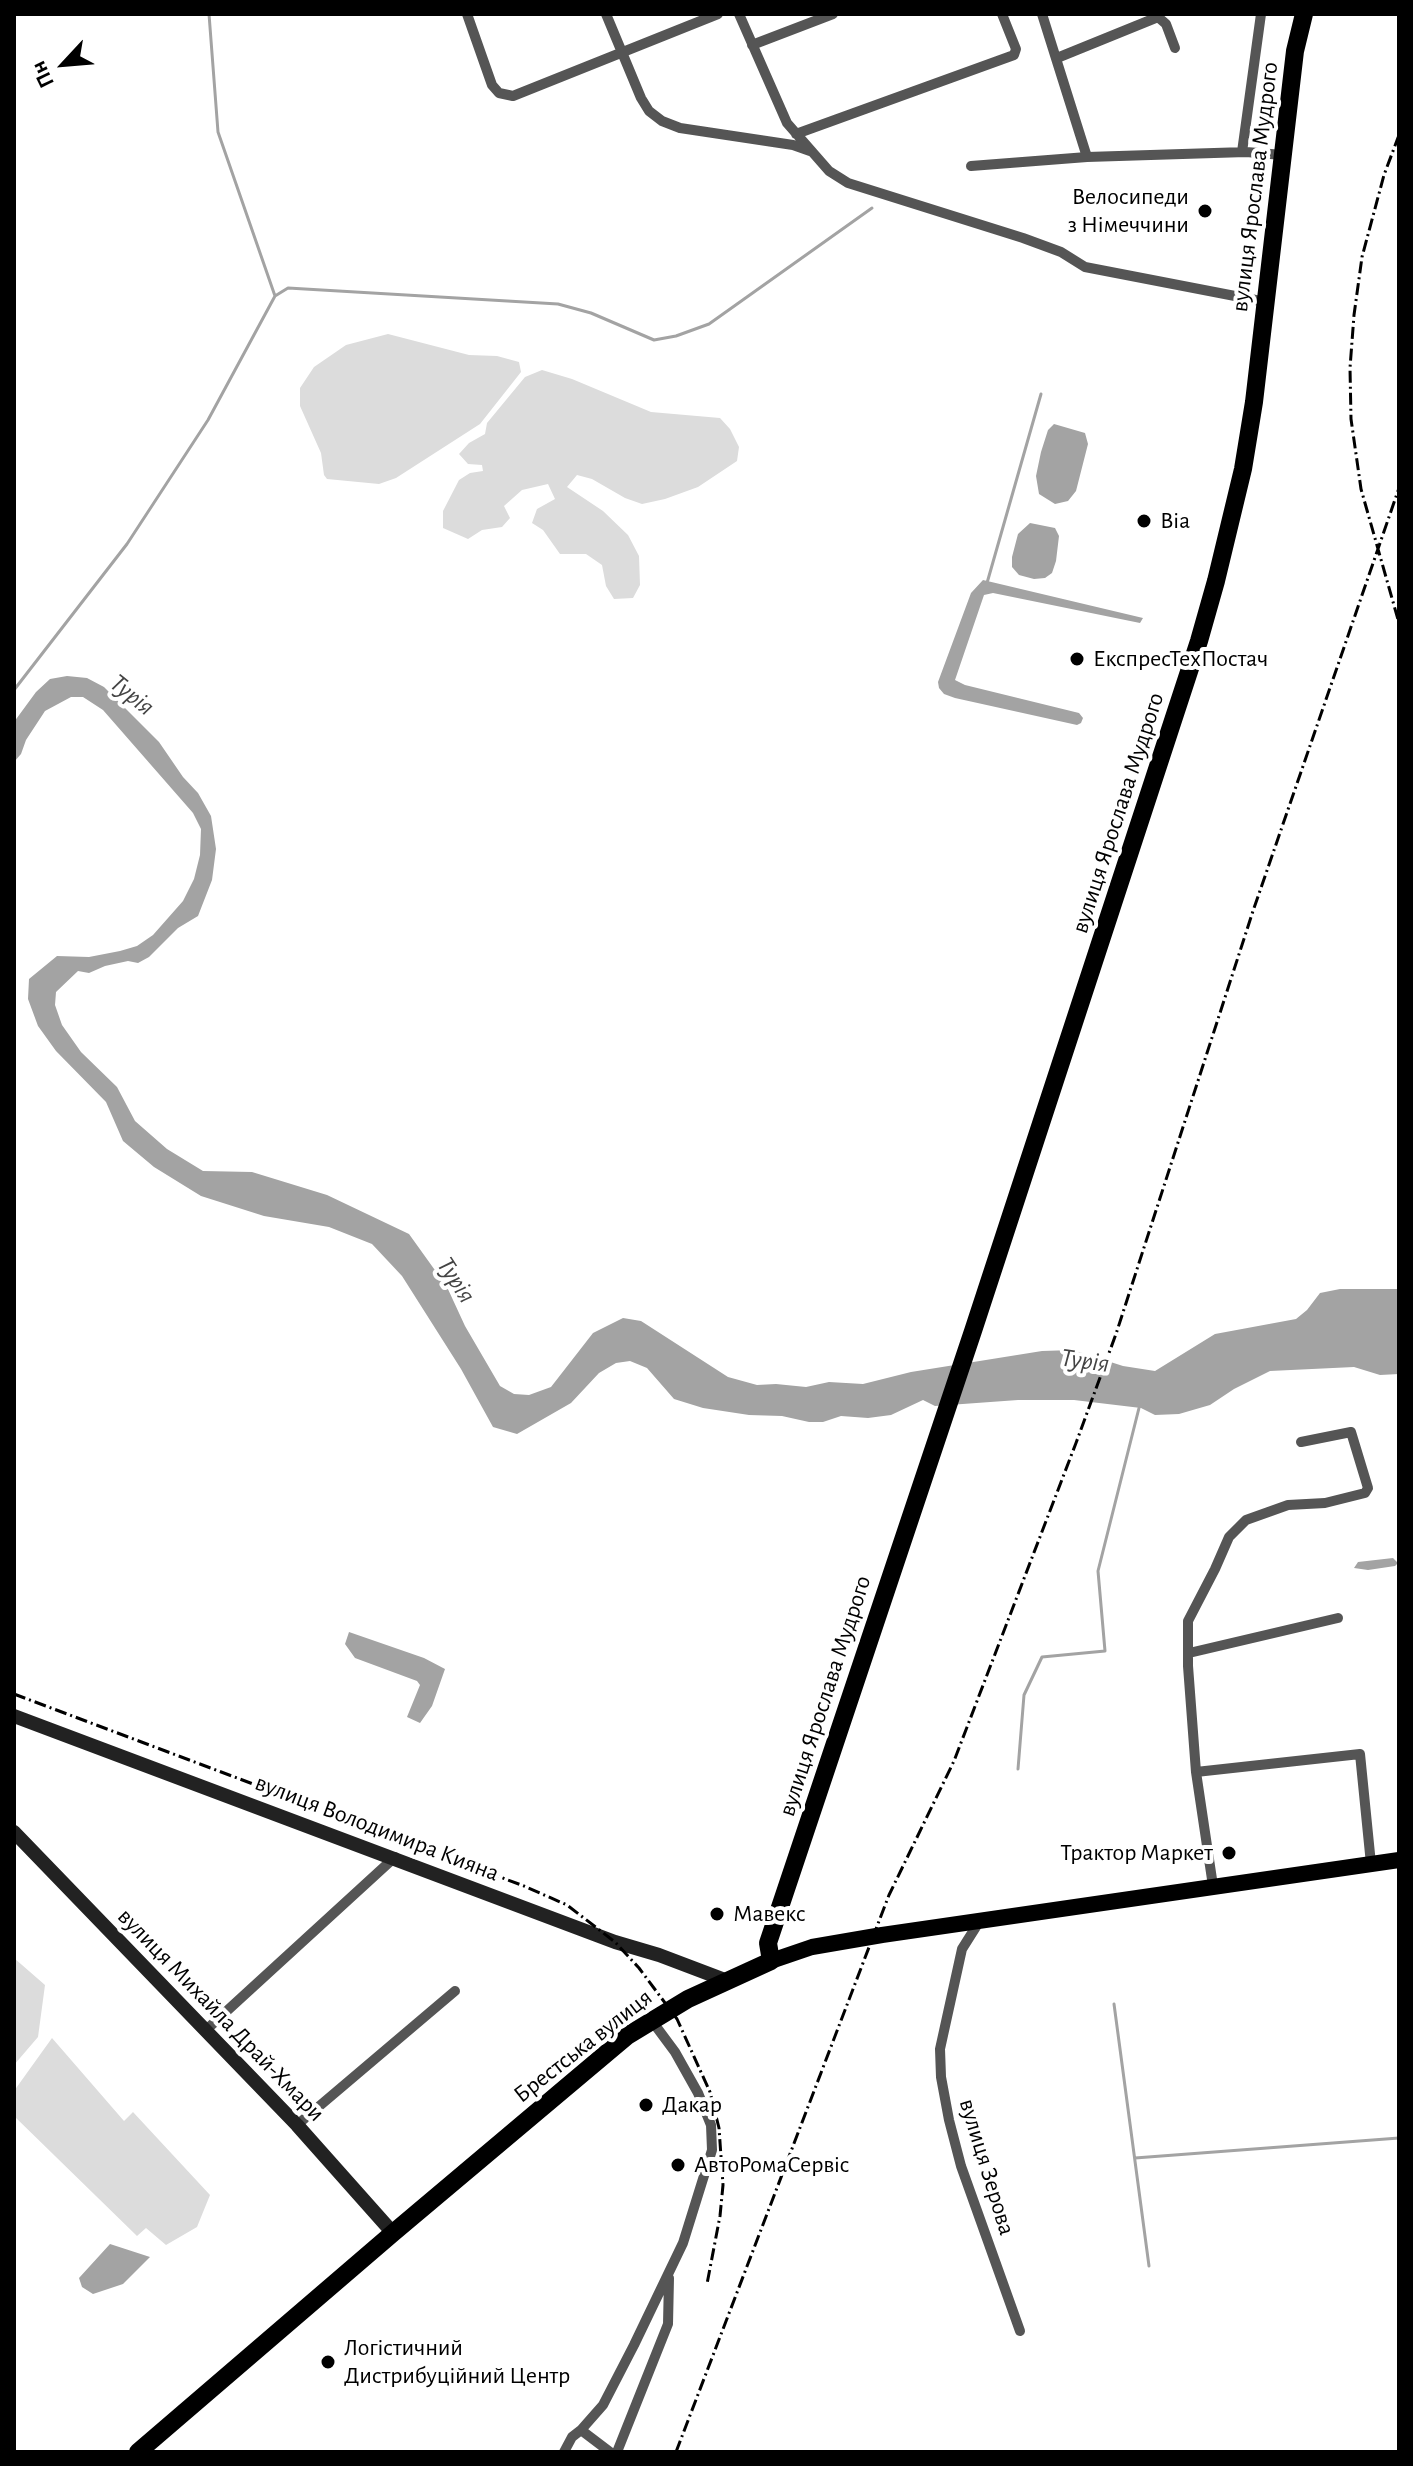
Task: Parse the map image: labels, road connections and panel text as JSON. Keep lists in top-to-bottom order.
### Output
{
  "streets": {
    "highway": ["вулиця Ярослава Мудрого", "Брестська вулиця"],
    "main road": ["вулиця Володимира Кияна", "вулиця Михайла Драй-Хмари"],
    "street": ["вулиця Зерова"]
  },
  "crossings": [
    ["вулиця Ярослава Мудрого", "Брестська вулиця"],
    ["вулиця Володимира Кияна", "Брестська вулиця"],
    ["вулиця Михайла Драй-Хмари", "Брестська вулиця"],
    ["Брестська вулиця", "вулиця Зерова"]
  ],
  "water": ["Турія"],
  "places": [
    "Велосипеди з Німеччини",
    "Віа",
    "ЕкспресТехПостач",
    "Трактор Маркет",
    "Мавекс",
    "Дакар",
    "АвтоРомаСервіс",
    "Логістичний Дистрибуційний Центр"
  ],
  "north": "bottom left"
}
